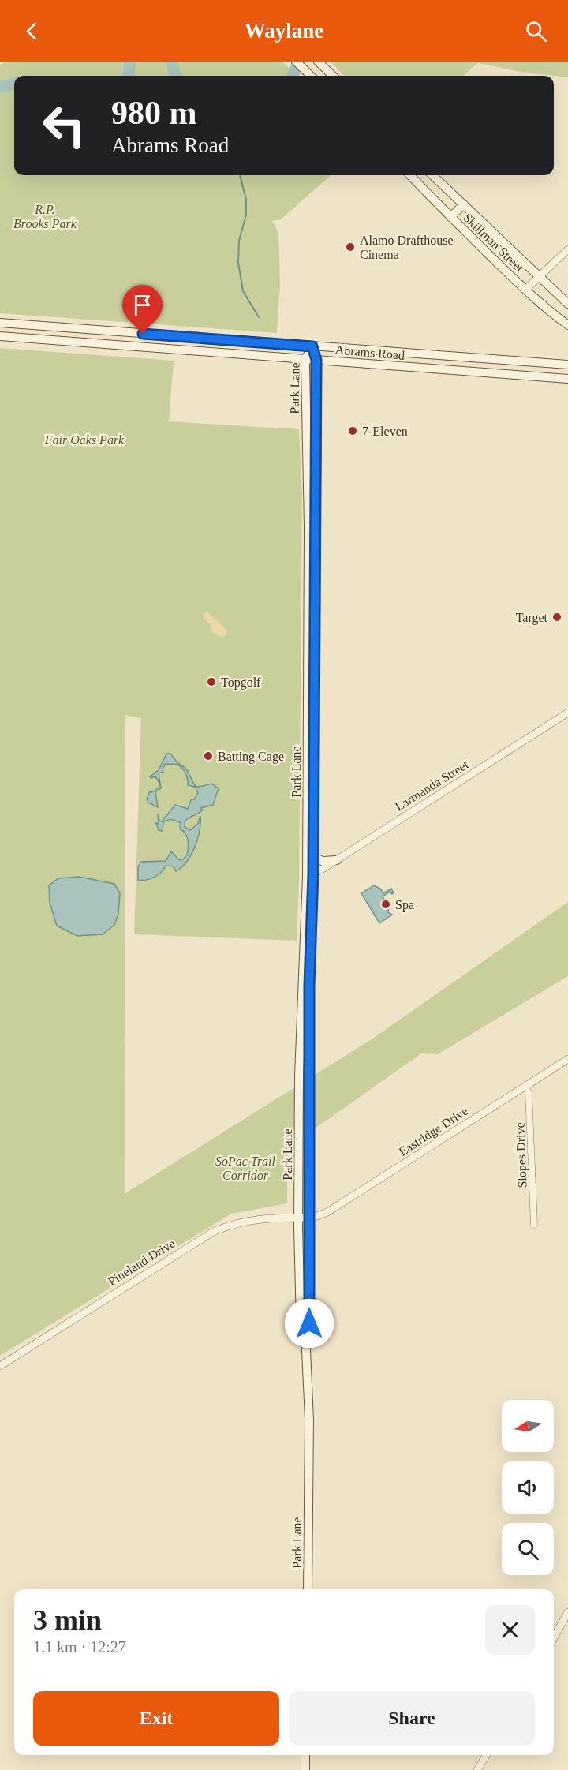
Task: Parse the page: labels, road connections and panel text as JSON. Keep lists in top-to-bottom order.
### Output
{
  "streets": {
    "main road": ["Skillman Street", "Abrams Road", "Park Lane"],
    "street": [
      "Larmanda Street",
      "Eastridge Drive",
      "Slopes Drive",
      "Pineland Drive"
    ]
  },
  "crossings": [
    ["Abrams Road", "Park Lane"],
    ["Park Lane", "Larmanda Street"],
    ["Park Lane", "Eastridge Drive"],
    ["Park Lane", "Pineland Drive"],
    ["Eastridge Drive", "Slopes Drive"],
    ["Eastridge Drive", "Pineland Drive"]
  ],
  "parks": ["R.P. Brooks Park", "Fair Oaks Park", "SoPac Trail Corridor"],
  "places": [
    "Alamo Drafthouse Cinema",
    "7-Eleven",
    "Target",
    "Topgolf",
    "Batting Cage",
    "Spa"
  ],
  "north": "left",
  "page": {
    "header": "Waylane",
    "turn": ["980 m", "Abrams Road"],
    "heading": ["3 min", "1.1 km · 12:27"],
    "buttons": ["Exit", "Share"]
  }
}
